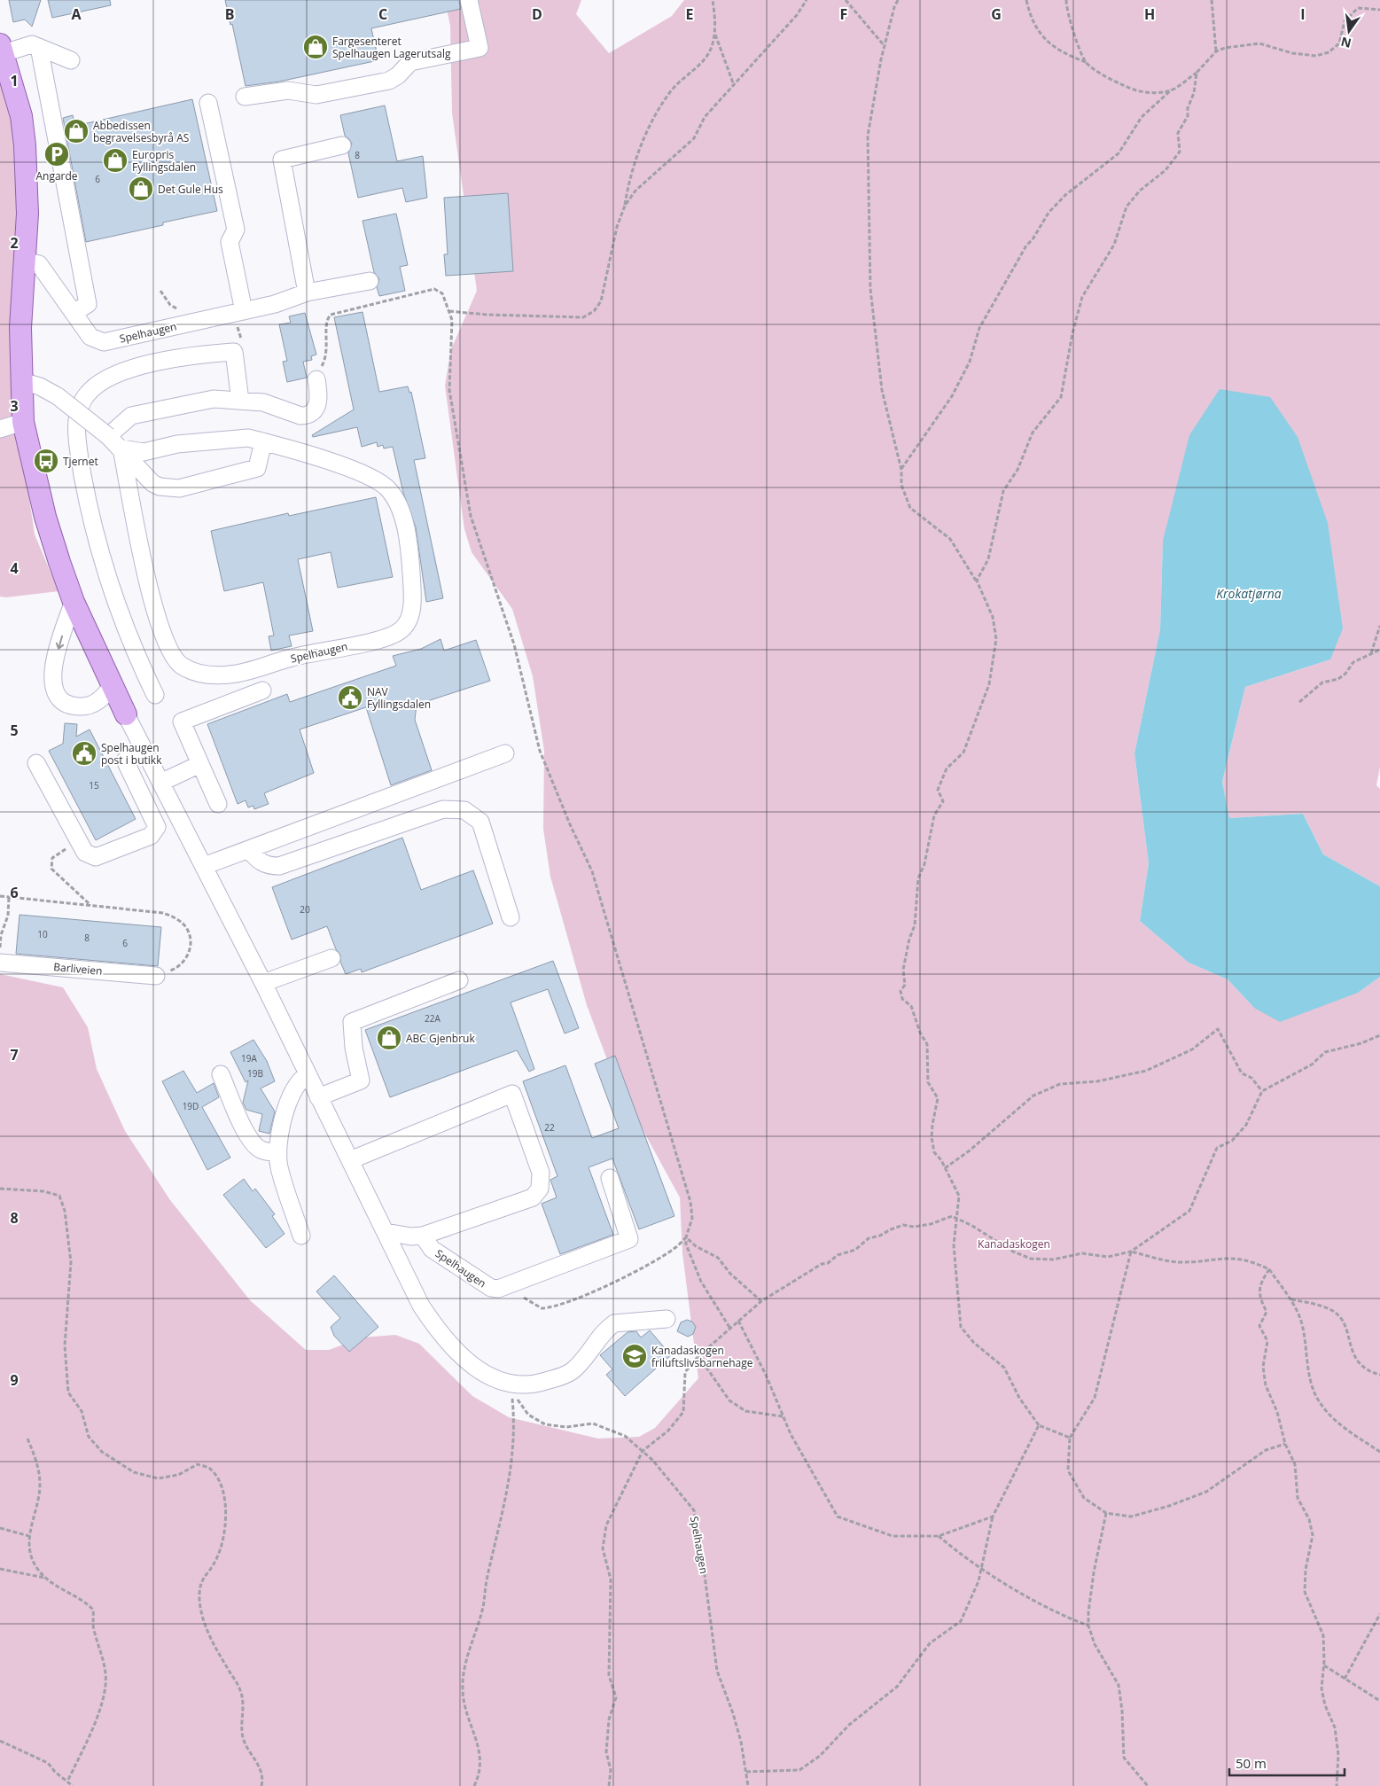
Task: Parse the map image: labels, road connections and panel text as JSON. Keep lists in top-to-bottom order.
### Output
{
  "streets": {
    "street": ["Spelhaugen", "Barliveien"]
  },
  "water": ["Krokatjørna"],
  "parks": ["Kanadaskogen"],
  "places": {
    "shop": [
      "Fargesenteret Spelhaugen Lagerutsalg",
      "Abbedissen begravelsesbyrå AS",
      "Europris Fyllingsdalen",
      "Det Gule Hus",
      "ABC Gjenbruk"
    ],
    "parking": ["Angarde"],
    "bus stop": ["Tjernet"],
    "public building": ["NAV Fyllingsdalen", "Spelhaugen post i butikk"],
    "school or university": ["Kanadaskogen friluftslivsbarnehage"]
  },
  "house_numbers": [
    "8",
    "6",
    "15",
    "20",
    "10",
    "8",
    "6",
    "22A",
    "19A",
    "19B",
    "19D",
    "22"
  ],
  "scale_bar": "50 m",
  "north": "bottom",
  "grid": {
    "columns": [
      "A",
      "B",
      "C",
      "D",
      "E",
      "F",
      "G",
      "H",
      "I"
    ],
    "rows": [
      "1",
      "2",
      "3",
      "4",
      "5",
      "6",
      "7",
      "8",
      "9"
    ]
  }
}
